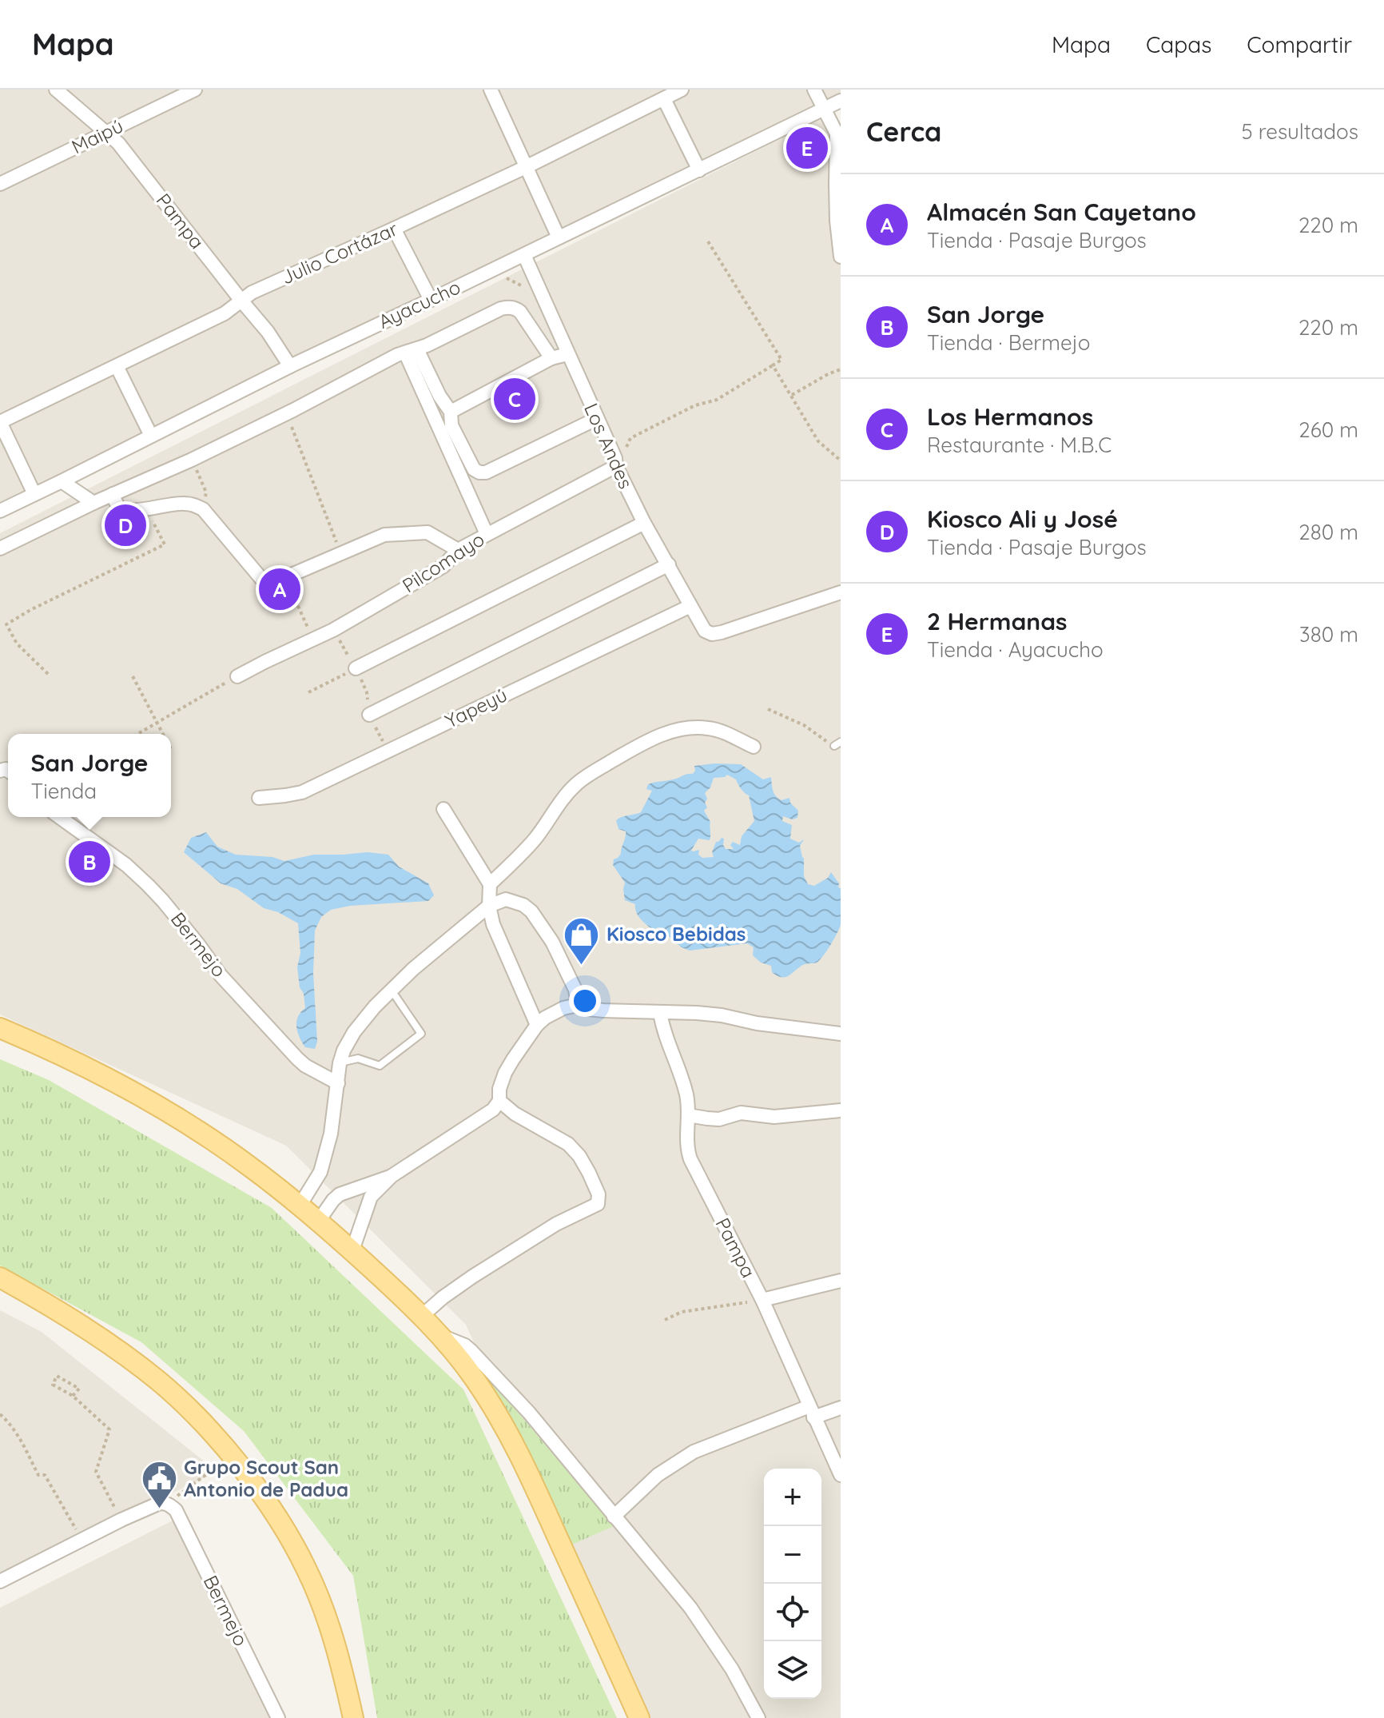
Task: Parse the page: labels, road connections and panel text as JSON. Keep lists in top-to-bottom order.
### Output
{
  "streets": {
    "street": [
      "Maipú",
      "Pampa",
      "Julio Cortázar",
      "Ayacucho",
      "Los Andes",
      "Pilcomayo",
      "Yapeyú",
      "Bermejo"
    ]
  },
  "crossings": [
    ["Maipú", "Pampa"],
    ["Pampa", "Julio Cortázar"],
    ["Pampa", "Ayacucho"],
    ["Ayacucho", "Los Andes"],
    ["Los Andes", "Pilcomayo"],
    ["Los Andes", "Yapeyú"]
  ],
  "places": {
    "shop": ["Kiosco Bebidas"],
    "public building": ["Grupo Scout San Antonio de Padua"]
  },
  "page": {
    "header": "Mapa",
    "nav": ["Mapa", "Capas", "Compartir"],
    "heading": ["Cerca", "5 resultados"],
    "pins": [
      "E",
      "C",
      "D",
      "A",
      "B"
    ],
    "list": [
      {
        "mark": "A",
        "name": "Almacén San Cayetano",
        "note": "Tienda · Pasaje Burgos",
        "value": "220 m"
      },
      {
        "mark": "B",
        "name": "San Jorge",
        "note": "Tienda · Bermejo",
        "value": "220 m"
      },
      {
        "mark": "C",
        "name": "Los Hermanos",
        "note": "Restaurante · M.B.C",
        "value": "260 m"
      },
      {
        "mark": "D",
        "name": "Kiosco Ali y José",
        "note": "Tienda · Pasaje Burgos",
        "value": "280 m"
      },
      {
        "mark": "E",
        "name": "2 Hermanas",
        "note": "Tienda · Ayacucho",
        "value": "380 m"
      }
    ],
    "popup": ["San Jorge", "Tienda"],
    "map_buttons": ["+", "−"]
  }
}
